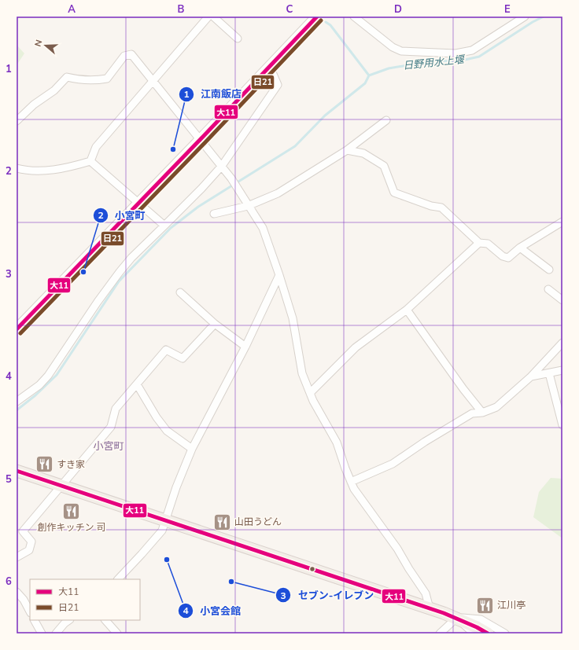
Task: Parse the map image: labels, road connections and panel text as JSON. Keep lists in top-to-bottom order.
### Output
{
  "districts": ["小宮町"],
  "water": ["日野用水上堰"],
  "places": {
    "other": [
      "江南飯店",
      "小宮町",
      "小宮会館",
      "セブン-イレブン"
    ],
    "restaurant": [
      "すき家",
      "創作キッチン 司",
      "山田うどん",
      "江川亭"
    ]
  },
  "lines": ["transit line 大11", "transit line 日21"],
  "legend": ["大11", "日21"],
  "north": "left",
  "grid": {
    "columns": [
      "A",
      "B",
      "C",
      "D",
      "E"
    ],
    "rows": [
      "1",
      "2",
      "3",
      "4",
      "5",
      "6"
    ]
  }
}
